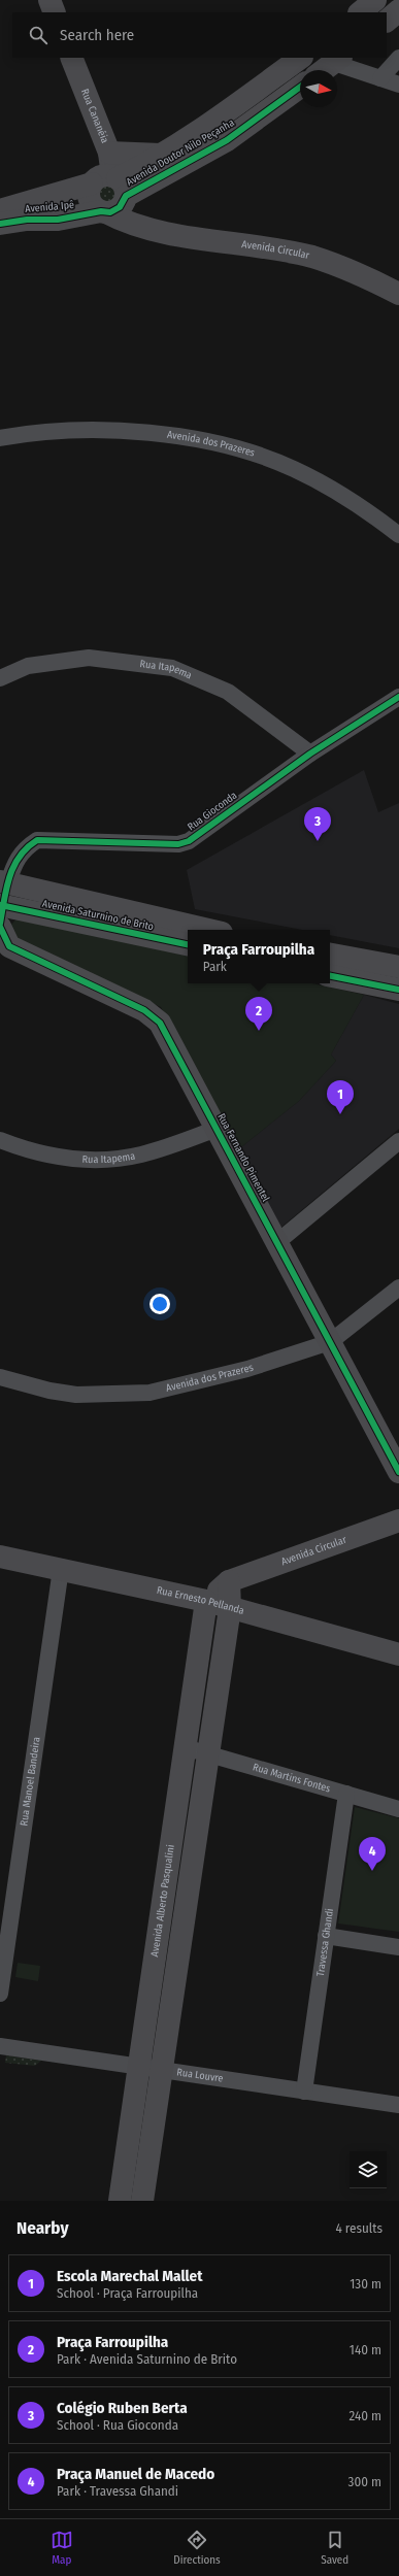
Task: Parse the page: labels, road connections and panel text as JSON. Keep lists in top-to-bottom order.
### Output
{
  "streets": {
    "main road": [
      "Rua Cananéia",
      "Avenida Doutor Nilo Peçanha",
      "Avenida Ipê",
      "Avenida Circular",
      "Avenida Saturnino de Brito",
      "Rua Fernando Pimentel",
      "Rua Ernesto Pellanda",
      "Avenida Alberto Pasqualini"
    ],
    "street": [
      "Avenida dos Prazeres",
      "Rua Itapema",
      "Rua Gioconda",
      "Rua Martins Fontes",
      "Rua Manoel Bandeira",
      "Travessa Ghandi",
      "Rua Louvre"
    ]
  },
  "crossings": [
    ["Rua Cananéia", "Avenida Doutor Nilo Peçanha"],
    ["Rua Cananéia", "Avenida Ipê"],
    ["Rua Cananéia", "Avenida Circular"],
    ["Avenida Doutor Nilo Peçanha", "Avenida Ipê"],
    ["Avenida Doutor Nilo Peçanha", "Avenida Circular"],
    ["Avenida Ipê", "Avenida Circular"],
    ["Avenida Circular", "Rua Ernesto Pellanda"],
    ["Avenida Circular", "Avenida Alberto Pasqualini"],
    ["Avenida dos Prazeres", "Rua Fernando Pimentel"],
    ["Rua Itapema", "Rua Gioconda"],
    ["Rua Itapema", "Rua Fernando Pimentel"],
    ["Rua Gioconda", "Avenida Saturnino de Brito"],
    ["Avenida Saturnino de Brito", "Rua Fernando Pimentel"],
    ["Rua Ernesto Pellanda", "Rua Manoel Bandeira"],
    ["Rua Ernesto Pellanda", "Avenida Alberto Pasqualini"],
    ["Rua Martins Fontes", "Avenida Alberto Pasqualini"],
    ["Rua Martins Fontes", "Travessa Ghandi"],
    ["Avenida Alberto Pasqualini", "Rua Louvre"],
    ["Travessa Ghandi", "Rua Louvre"]
  ],
  "north": "right",
  "page": {
    "search": "Search here",
    "pins": [
      "3",
      "2",
      "1",
      "4"
    ],
    "popup": ["Praça Farroupilha", "Park"],
    "heading": ["Nearby", "4 results"],
    "list": [
      {
        "mark": "1",
        "name": "Escola Marechal Mallet",
        "note": "School · Praça Farroupilha",
        "value": "130 m"
      },
      {
        "mark": "2",
        "name": "Praça Farroupilha",
        "note": "Park · Avenida Saturnino de Brito",
        "value": "140 m"
      },
      {
        "mark": "3",
        "name": "Colégio Ruben Berta",
        "note": "School · Rua Gioconda",
        "value": "240 m"
      },
      {
        "mark": "4",
        "name": "Praça Manuel de Macedo",
        "note": "Park · Travessa Ghandi",
        "value": "300 m"
      }
    ],
    "nav": ["Map", "Directions", "Saved"]
  }
}
